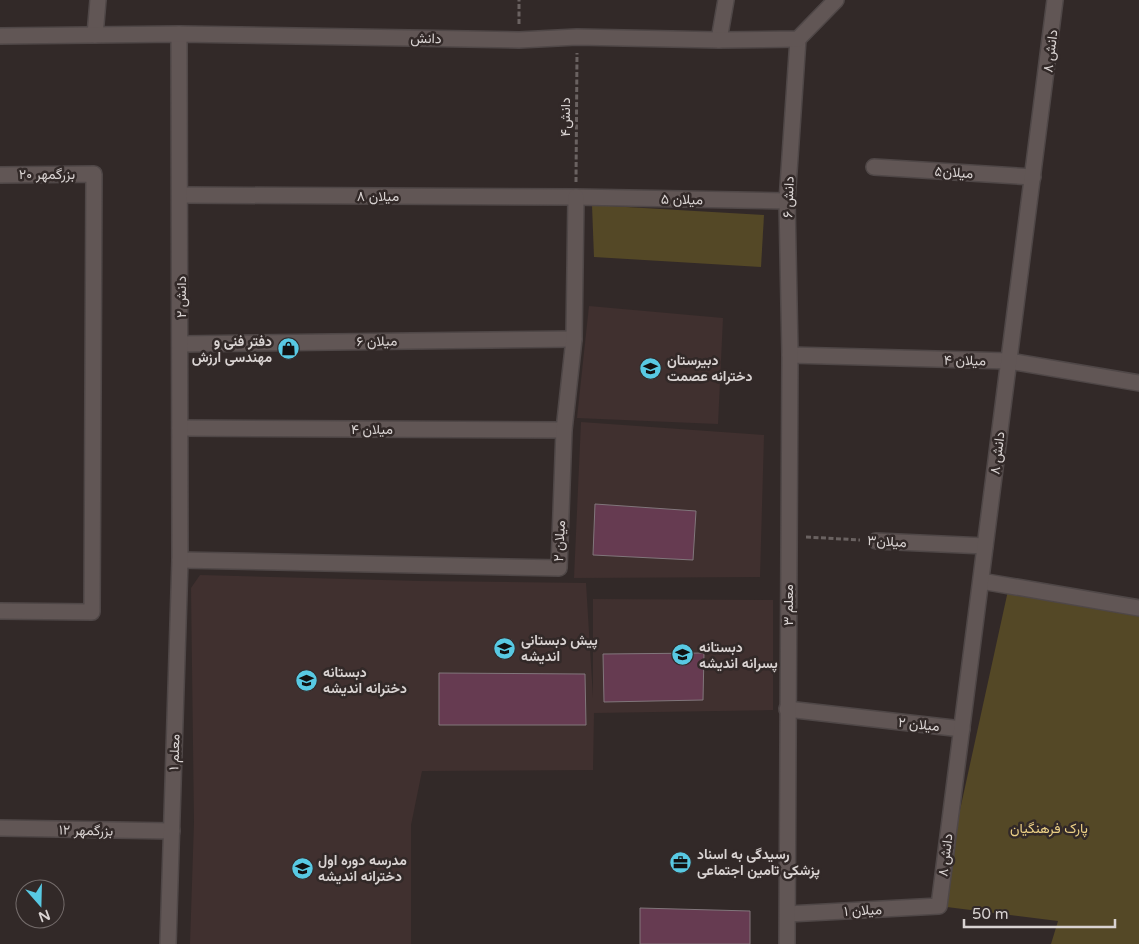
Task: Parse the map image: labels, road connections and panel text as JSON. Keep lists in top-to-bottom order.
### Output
{
  "streets": {
    "street": [
      "دانش",
      "دانش ۸",
      "میلان۵",
      "بزرگمهر ۲۰",
      "میلان ۸",
      "دانش ۶",
      "میلان ۵",
      "دانش ۲",
      "میلان ۶",
      "میلان ۴",
      "میلان ۲",
      "میلان۳",
      "معلم ۳",
      "معلم ۱",
      "بزرگمهر ۱۲",
      "میلان ۱"
    ],
    "path": ["دانش۴"]
  },
  "crossings": [
    ["دانش", "دانش۴"],
    ["دانش", "دانش ۶"],
    ["دانش", "دانش ۲"],
    ["دانش ۸", "میلان۵"],
    ["دانش ۸", "میلان ۴"],
    ["دانش ۸", "میلان ۲"],
    ["دانش ۸", "میلان۳"],
    ["دانش ۸", "میلان ۱"],
    ["دانش۴", "میلان ۸"],
    ["دانش۴", "میلان ۵"],
    ["دانش۴", "میلان ۲"],
    ["میلان ۸", "میلان ۵"],
    ["میلان ۸", "دانش ۲"],
    ["میلان ۸", "میلان ۲"],
    ["دانش ۶", "میلان ۵"],
    ["دانش ۶", "میلان ۴"],
    ["دانش ۶", "معلم ۳"],
    ["میلان ۵", "میلان ۲"],
    ["دانش ۲", "میلان ۶"],
    ["دانش ۲", "میلان ۴"],
    ["دانش ۲", "میلان ۲"],
    ["دانش ۲", "معلم ۱"],
    ["میلان ۶", "میلان ۲"],
    ["میلان ۴", "میلان ۲"],
    ["میلان ۴", "معلم ۳"],
    ["میلان ۲", "معلم ۳"],
    ["میلان ۲", "معلم ۱"],
    ["میلان۳", "معلم ۳"],
    ["معلم ۳", "میلان ۱"],
    ["معلم ۱", "بزرگمهر ۱۲"]
  ],
  "parks": ["پارک فرهنگیان"],
  "places": {
    "shop": ["دفتر فنی و مهندسی ارزش"],
    "school or university": [
      "دبیرستان دخترانه عصمت",
      "پیش دبستانی اندیشه",
      "دبستانه پسرانه اندیشه",
      "دبستانه دخترانه اندیشه",
      "مدرسه دوره اول دخترانه اندیشه"
    ],
    "office": ["رسیدگی به اسناد پزشکی تامین اجتماعی"]
  },
  "scale_bar": "50 m",
  "north": "bottom"
}
